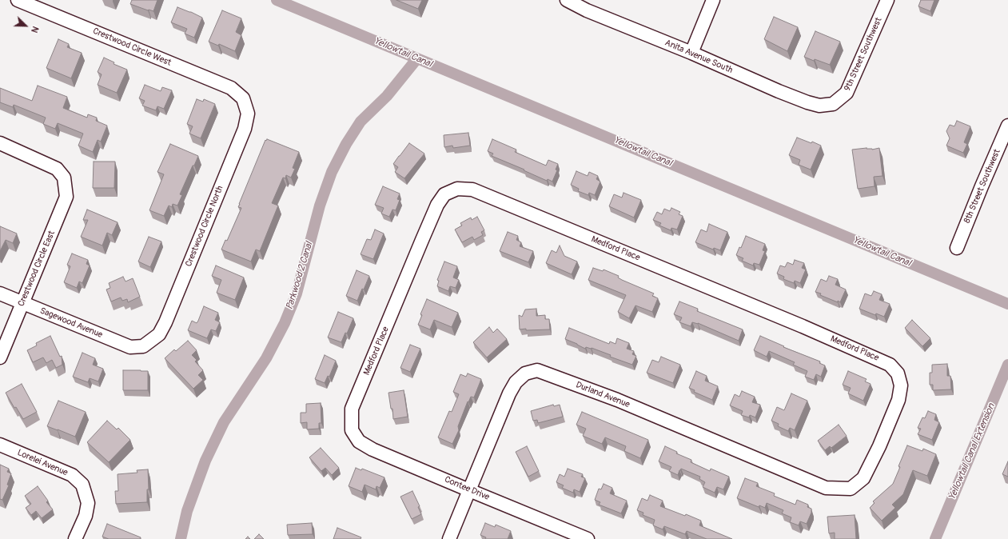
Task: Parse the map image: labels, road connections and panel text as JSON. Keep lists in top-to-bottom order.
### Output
{
  "streets": {
    "street": [
      "Crestwood Circle West",
      "9th Street Southwest",
      "Anita Avenue South",
      "8th Street Southwest",
      "Crestwood Circle North",
      "Medford Place",
      "Crestwood Circle East",
      "Sagewood Avenue",
      "Durland Avenue",
      "Lorelei Avenue",
      "Contee Drive"
    ]
  },
  "crossings": [
    ["Crestwood Circle West", "Crestwood Circle North"],
    ["9th Street Southwest", "Anita Avenue South"],
    ["Crestwood Circle North", "Sagewood Avenue"],
    ["Medford Place", "Durland Avenue"],
    ["Medford Place", "Contee Drive"],
    ["Crestwood Circle East", "Sagewood Avenue"],
    ["Durland Avenue", "Contee Drive"]
  ],
  "water": ["Yellowtail Canal", "Parkwood 2 Canal", "Yellowtail Canal Extension"],
  "north": "bottom right"
}
